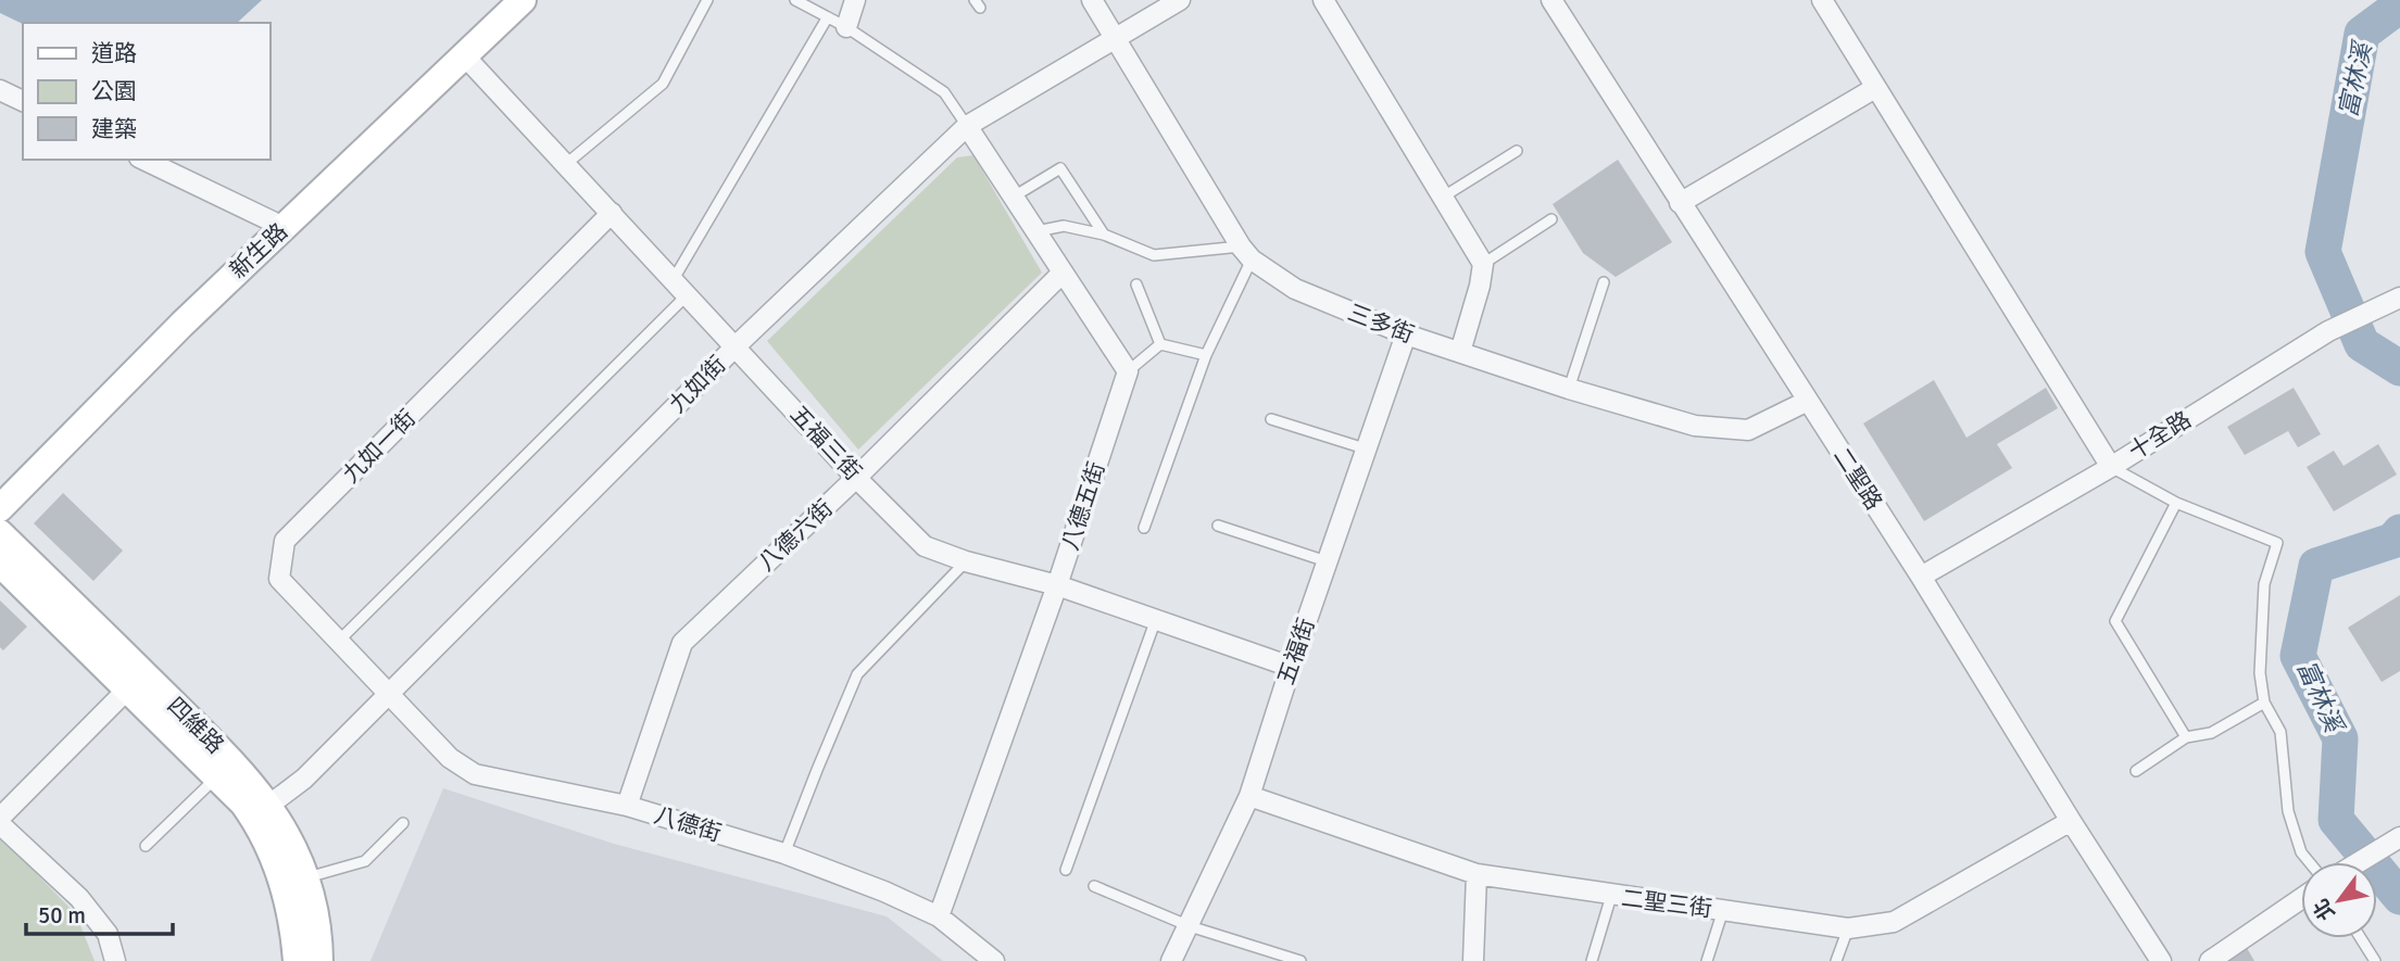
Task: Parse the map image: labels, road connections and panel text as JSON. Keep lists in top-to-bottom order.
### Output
{
  "streets": {
    "street": [
      "新生路",
      "三多街",
      "九如街",
      "十全路",
      "五福三街",
      "九如一街",
      "二聖路",
      "八德五街",
      "八德六街",
      "五福街",
      "四維路",
      "八德街",
      "二聖三街"
    ]
  },
  "crossings": [
    ["新生路", "五福三街"],
    ["三多街", "九如街"],
    ["三多街", "二聖路"],
    ["三多街", "五福街"],
    ["九如街", "五福三街"],
    ["九如街", "九如一街"],
    ["九如街", "四維路"],
    ["九如街", "八德街"],
    ["十全路", "二聖路"],
    ["五福三街", "九如一街"],
    ["五福三街", "八德五街"],
    ["五福三街", "八德六街"],
    ["五福三街", "五福街"],
    ["九如一街", "八德街"],
    ["二聖路", "二聖三街"],
    ["八德五街", "八德街"],
    ["八德六街", "八德街"],
    ["五福街", "二聖三街"]
  ],
  "water": ["富林溪"],
  "legend": ["道路", "公園", "建築"],
  "scale_bar": "50 m",
  "north": "bottom left"
}
